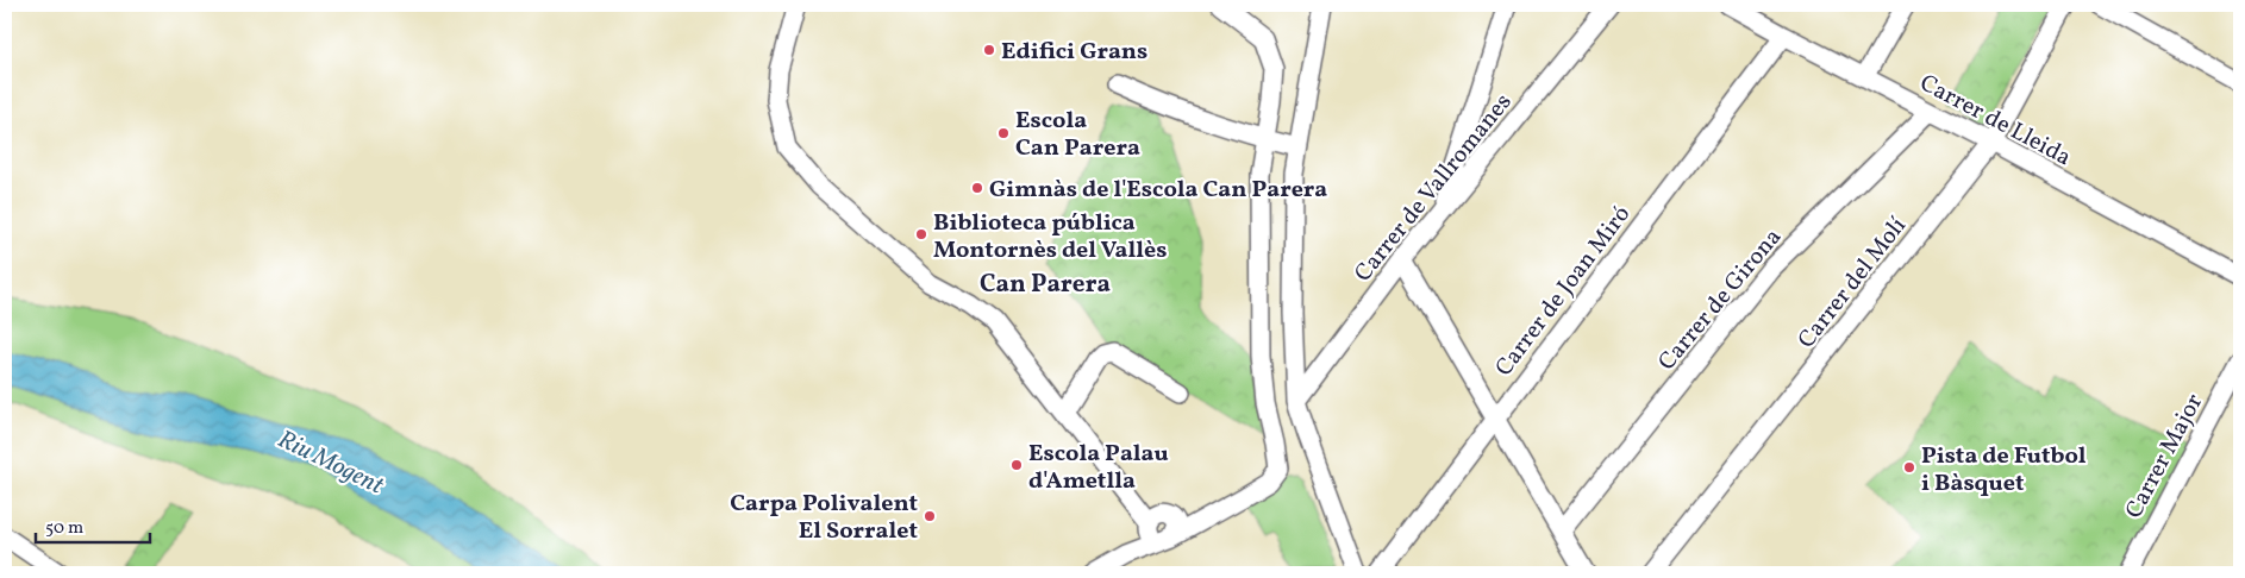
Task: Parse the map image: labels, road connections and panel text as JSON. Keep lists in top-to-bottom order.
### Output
{
  "streets": {
    "street": [
      "Carrer de Lleida",
      "Carrer de Vallromanes",
      "Carrer del Molí",
      "Carrer de Joan Miró",
      "Carrer de Girona",
      "Carrer Major"
    ]
  },
  "crossings": [
    ["Carrer de Lleida", "Carrer del Molí"],
    ["Carrer de Lleida", "Carrer de Joan Miró"],
    ["Carrer de Lleida", "Carrer de Girona"]
  ],
  "districts": ["Can Parera"],
  "water": ["Riu Mogent"],
  "places": [
    "Edifici Grans",
    "Escola Can Parera",
    "Gimnàs de l'Escola Can Parera",
    "Biblioteca pública Montornès del Vallès",
    "Escola Palau d'Ametlla",
    "Pista de Futbol i Bàsquet",
    "Carpa Polivalent El Sorralet"
  ],
  "scale_bar": "50 m"
}
